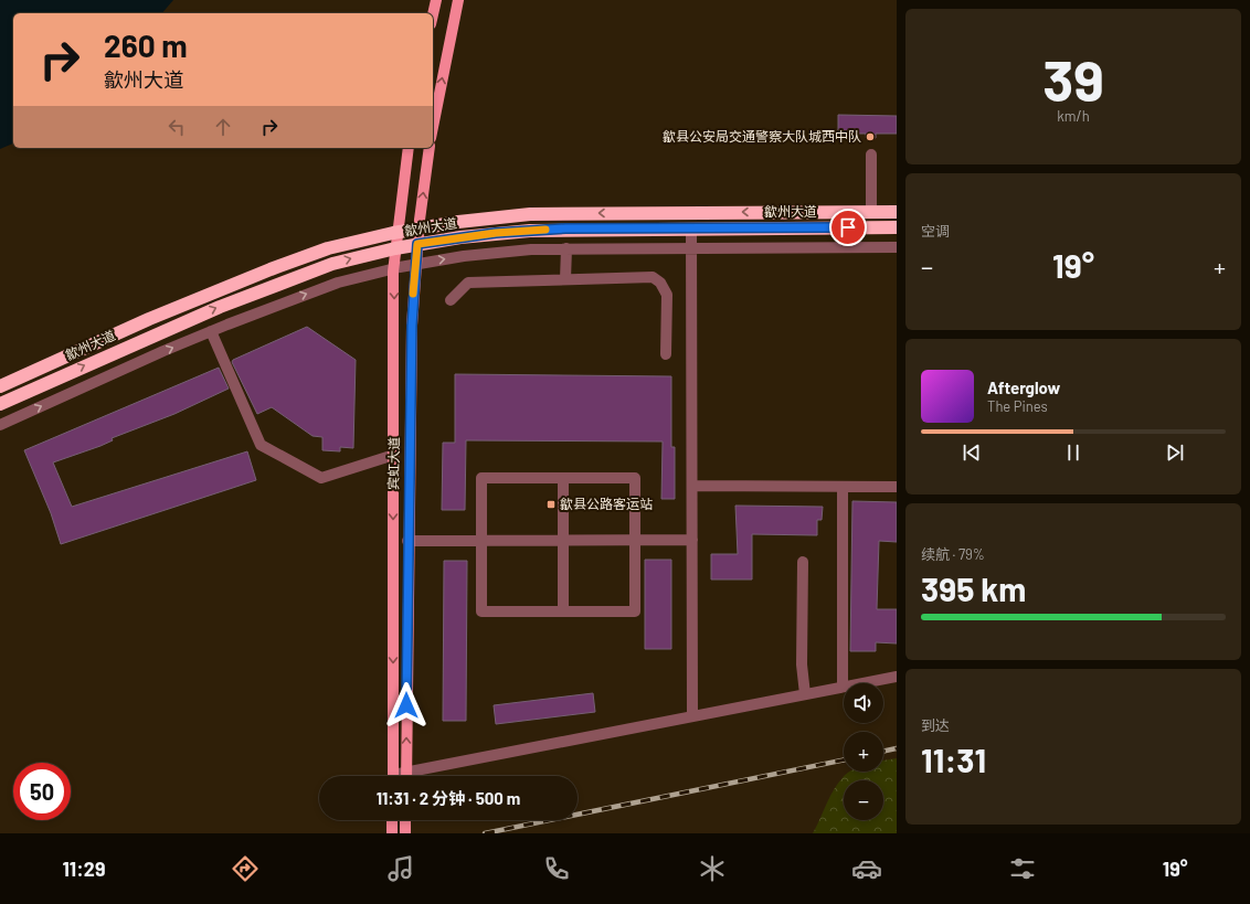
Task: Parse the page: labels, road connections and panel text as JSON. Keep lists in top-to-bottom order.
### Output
{
  "streets": {
    "highway": ["歙州大道"],
    "main road": ["宾虹大道"]
  },
  "crossings": [
    ["歙州大道", "宾虹大道"]
  ],
  "places": {
    "other": ["歙县公安局交通警察大队城西中队"],
    "transit": ["歙县公路客运站"]
  },
  "page": {
    "tile": [
      ["39", "km/h"],
      "空调",
      ["续航 · 79%", "395 km"],
      ["到达", "11:31"]
    ],
    "turn": ["260 m", "歙州大道"],
    "heat": ["−", "19°", "+"],
    "song": ["Afterglow", "The Pines"],
    "map_buttons": ["+", "−"],
    "limit": "50",
    "trip": "11:31 · 2 分钟 · 500 m",
    "tabs": ["11:29", "19°"]
  }
}
